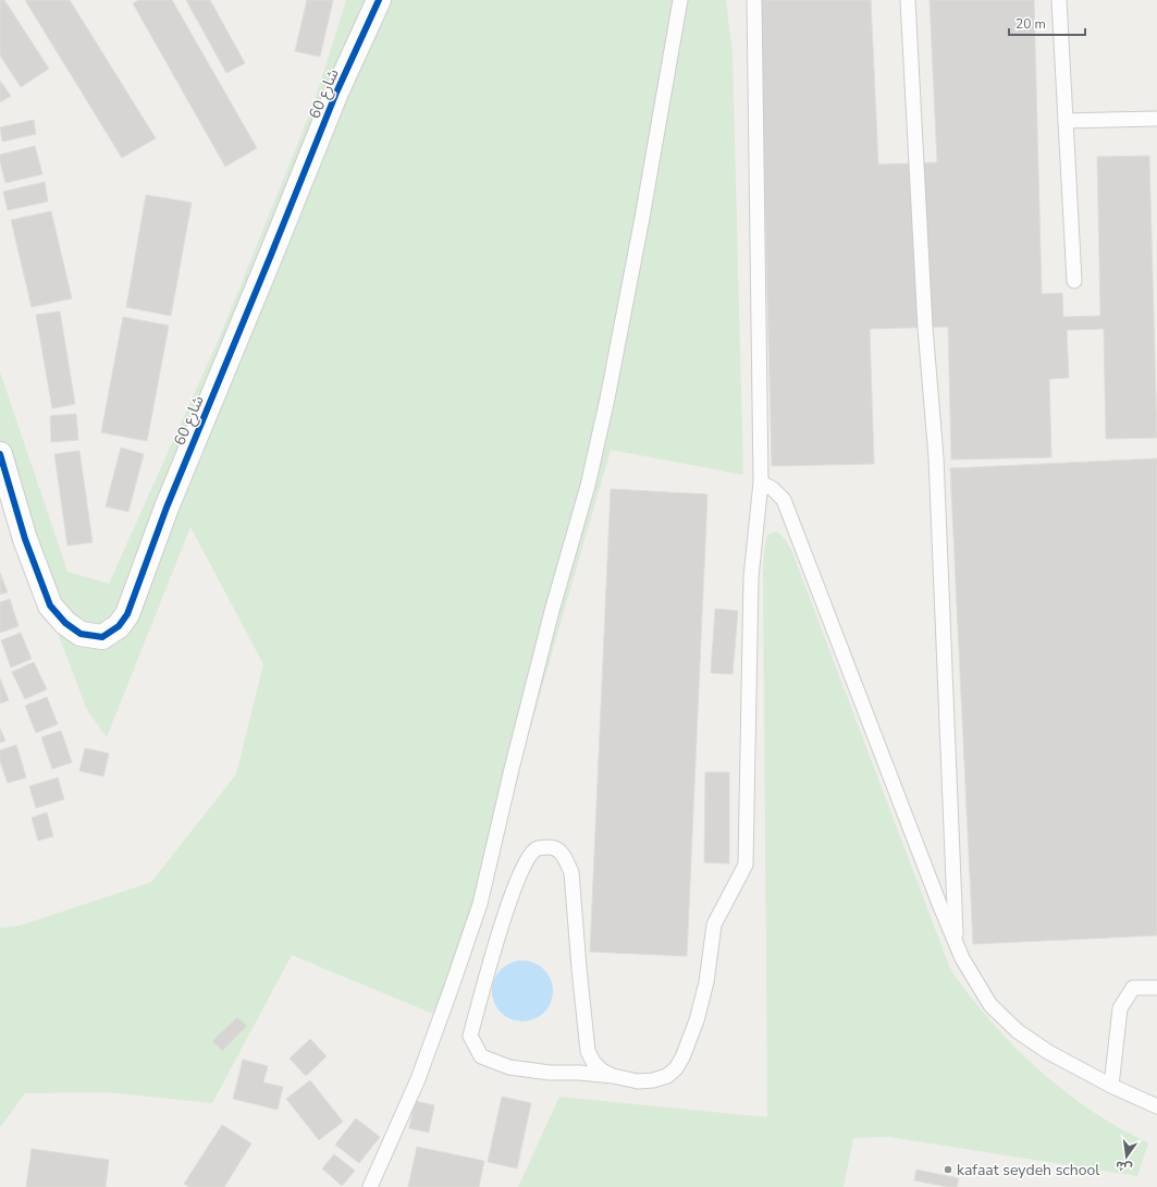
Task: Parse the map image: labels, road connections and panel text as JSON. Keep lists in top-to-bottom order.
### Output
{
  "streets": {
    "street": ["شارع 60"]
  },
  "places": ["kafaat seydeh school"],
  "scale_bar": "20 m",
  "north": "bottom"
}
